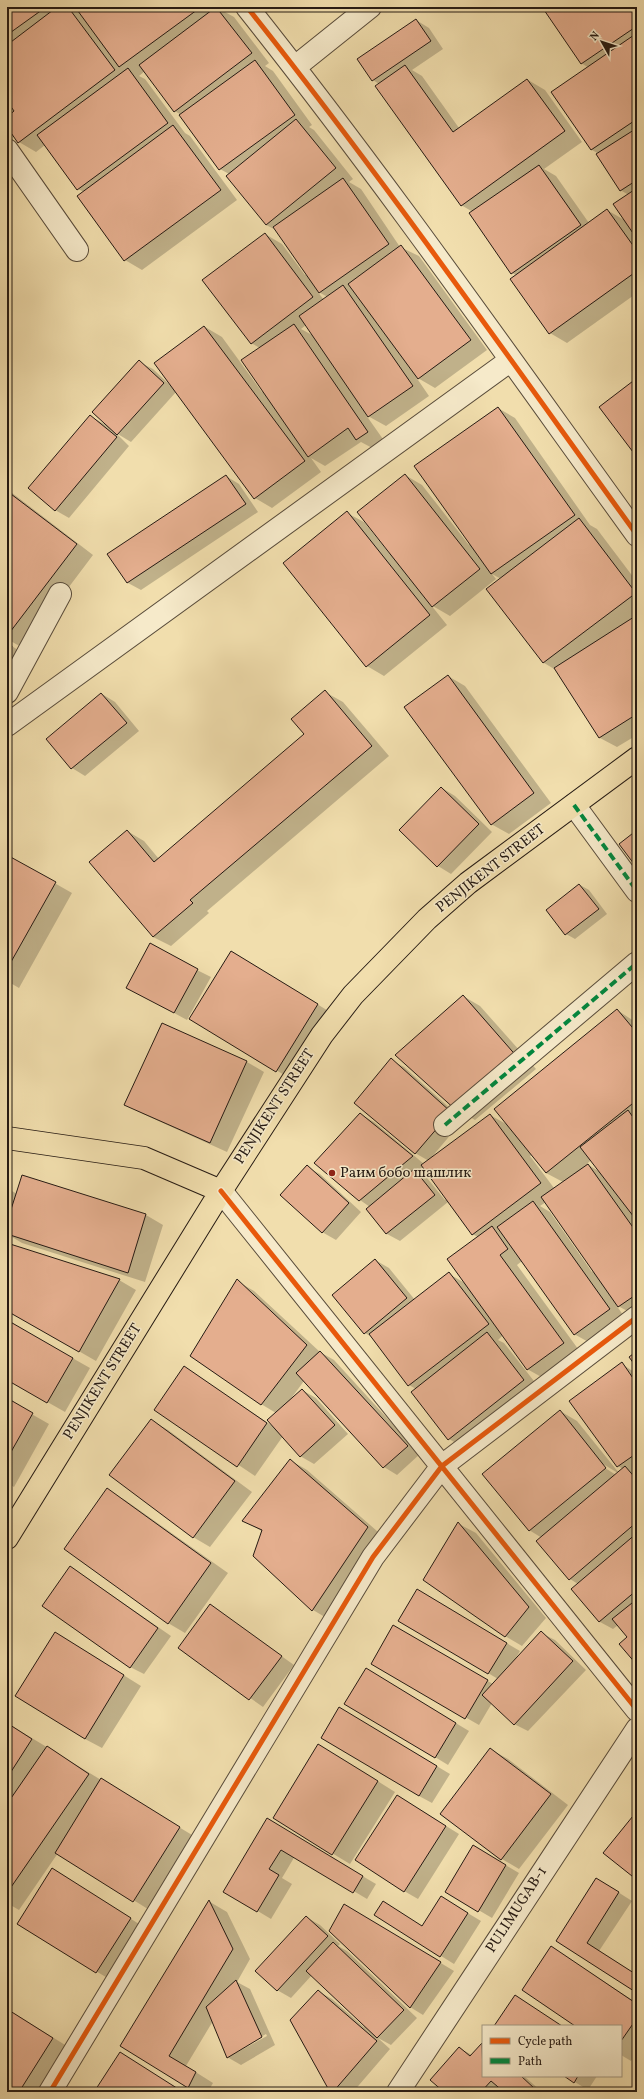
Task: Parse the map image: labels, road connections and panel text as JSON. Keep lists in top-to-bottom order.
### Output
{
  "streets": {
    "main road": ["PENJIKENT STREET"],
    "street": ["PULIMUGAB-1"]
  },
  "places": ["Раим бобо шашлик"],
  "legend": ["Cycle path", "Path"],
  "north": "top left"
}
